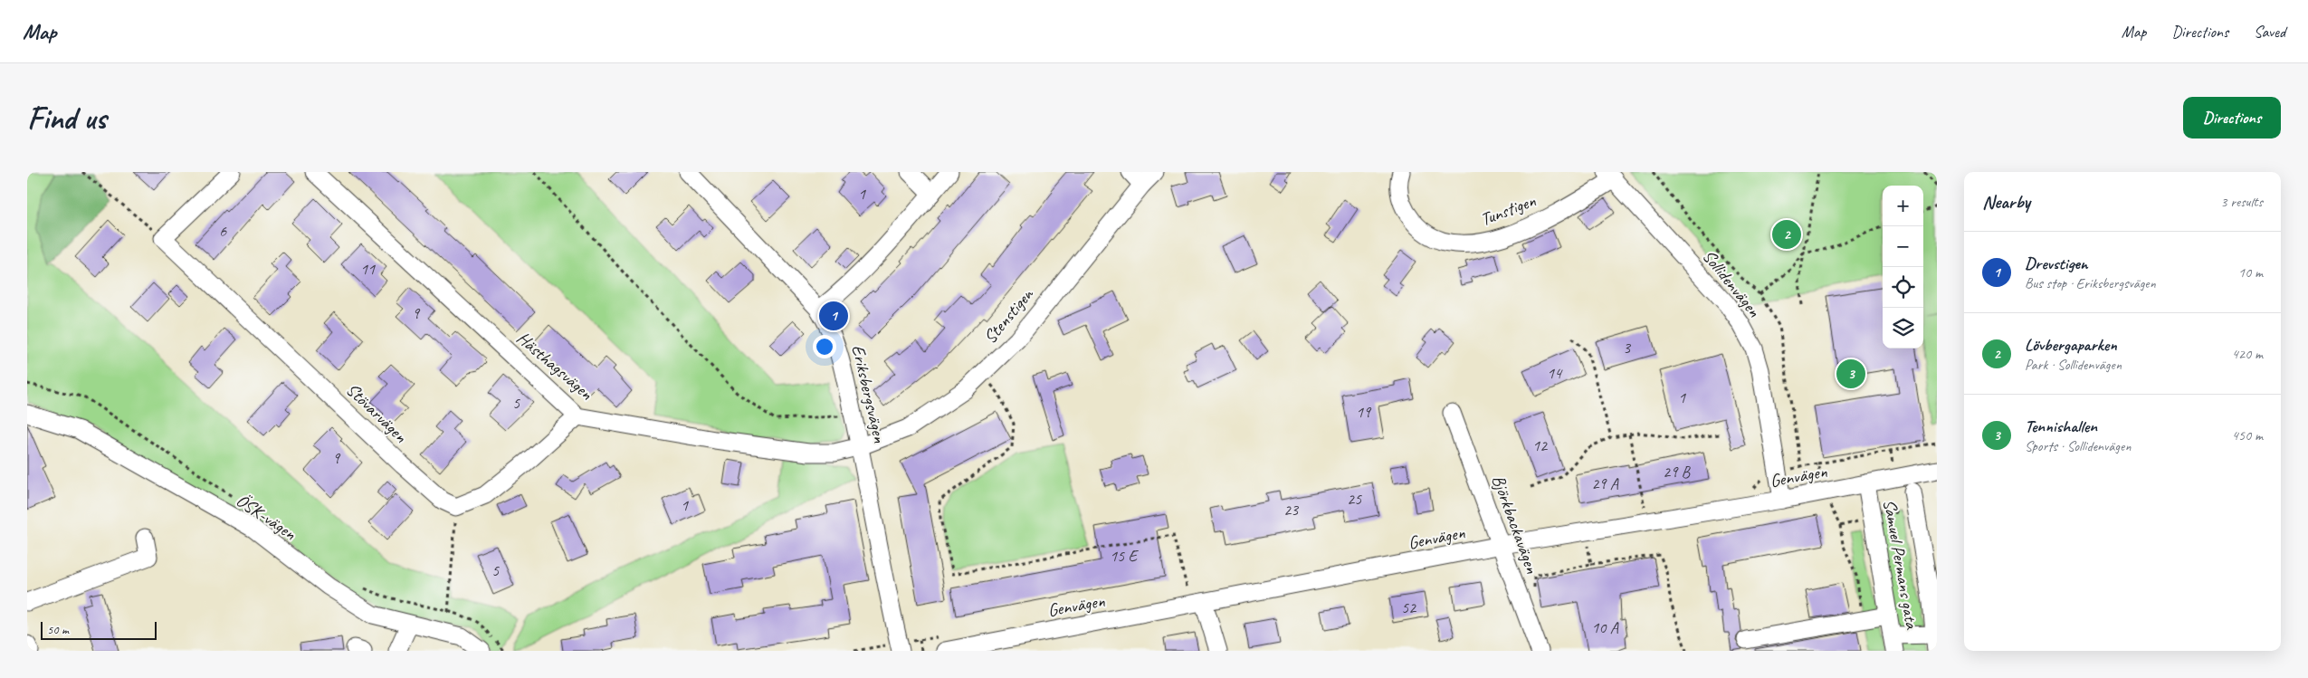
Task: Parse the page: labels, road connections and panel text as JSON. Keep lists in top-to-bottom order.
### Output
{
  "streets": {
    "street": [
      "Tunstigen",
      "Sollidenvägen",
      "Stenstigen",
      "Hästhagsvägen",
      "Eriksbergsvägen",
      "Stövarvägen",
      "Genvägen",
      "ÖSK-vägen",
      "Björkbackavägen",
      "Samuel Permans gata"
    ]
  },
  "crossings": [
    ["Tunstigen", "Sollidenvägen"],
    ["Sollidenvägen", "Genvägen"],
    ["Stenstigen", "Hästhagsvägen"],
    ["Stenstigen", "Eriksbergsvägen"],
    ["Hästhagsvägen", "Eriksbergsvägen"],
    ["Genvägen", "Björkbackavägen"],
    ["Genvägen", "Samuel Permans gata"]
  ],
  "house_numbers": [
    "1",
    "6",
    "11",
    "9",
    "3",
    "14",
    "1",
    "5",
    "19",
    "12",
    "9",
    "29 B",
    "29 A",
    "25",
    "1",
    "23",
    "15 E",
    "5",
    "52",
    "10 A"
  ],
  "scale_bar": "50 m",
  "page": {
    "header": "Map",
    "nav": ["Map", "Directions", "Saved"],
    "buttons": "Directions",
    "title": "Find us",
    "heading": ["Nearby", "3 results"],
    "map_buttons": ["+", "−"],
    "pins": ["2", "1", "3"],
    "list": [
      {
        "mark": "1",
        "name": "Drevstigen",
        "note": "Bus stop · Eriksbergsvägen",
        "value": "10 m"
      },
      {
        "mark": "2",
        "name": "Lövbergaparken",
        "note": "Park · Sollidenvägen",
        "value": "420 m"
      },
      {
        "mark": "3",
        "name": "Tennishallen",
        "note": "Sports · Sollidenvägen",
        "value": "450 m"
      }
    ],
    "scale": "50 m"
  }
}
